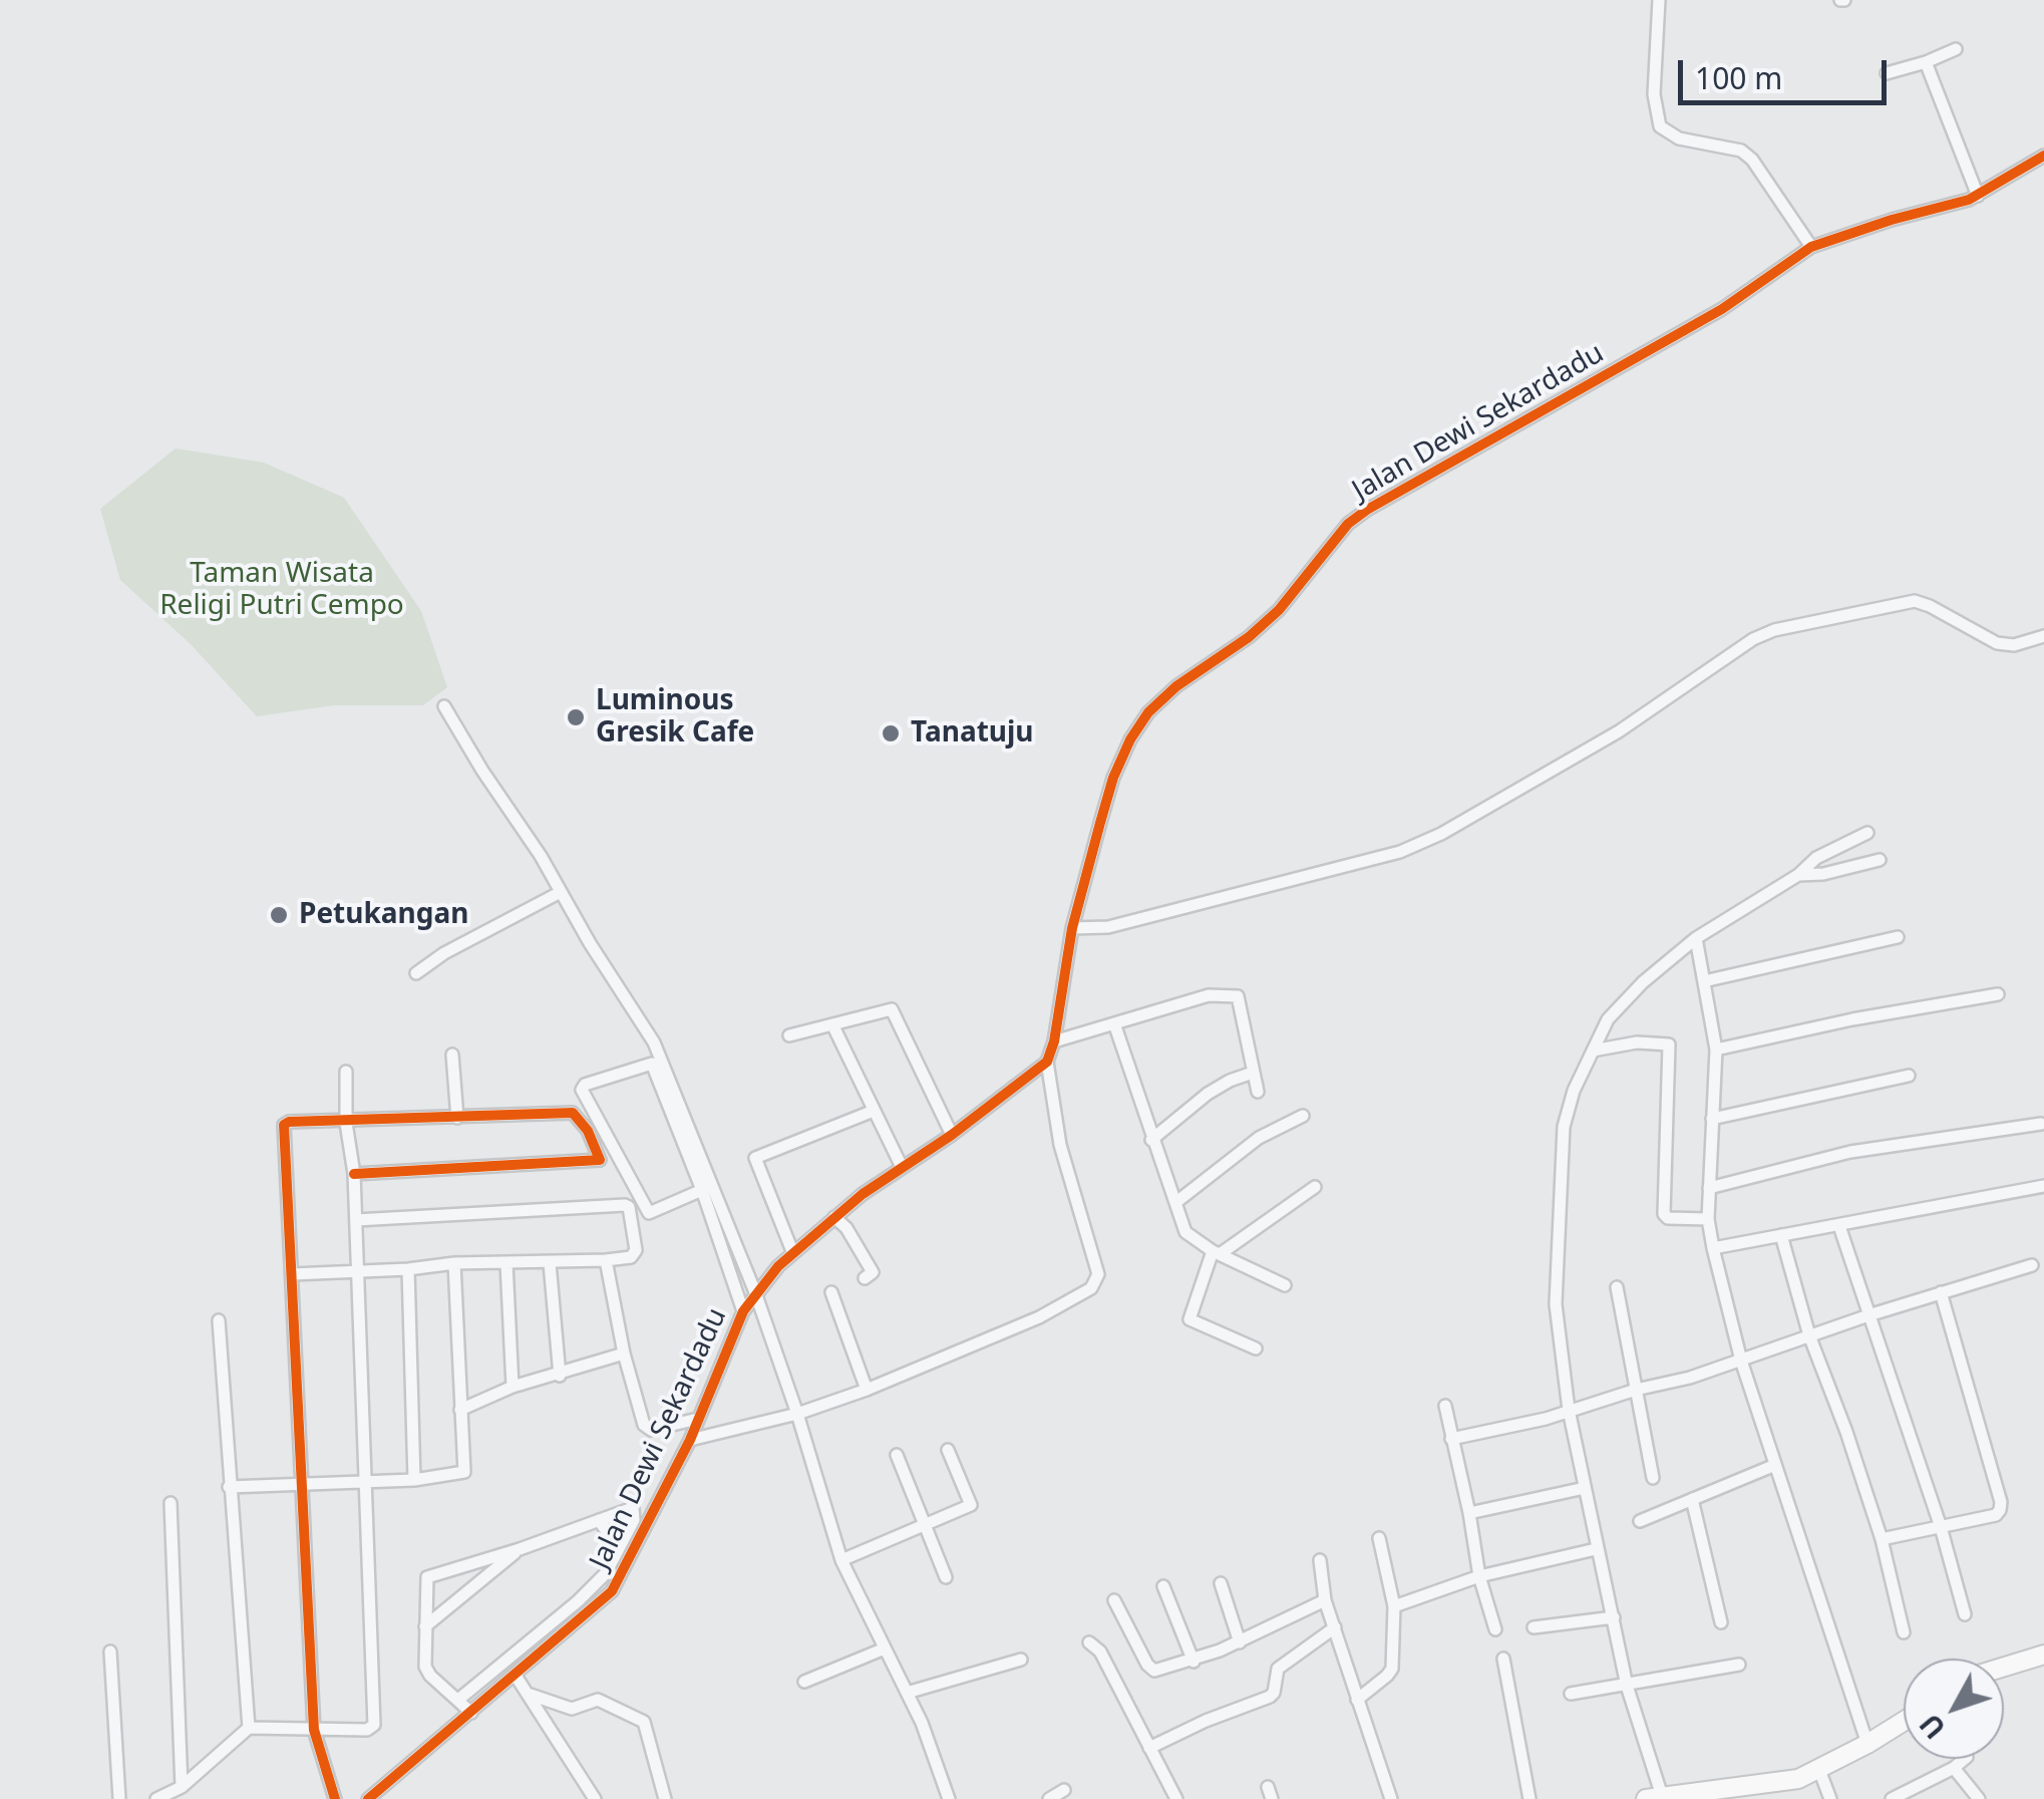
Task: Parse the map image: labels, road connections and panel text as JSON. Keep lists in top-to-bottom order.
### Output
{
  "streets": {
    "street": ["Jalan Dewi Sekardadu"]
  },
  "parks": ["Taman Wisata Religi Putri Cempo"],
  "places": ["Luminous Gresik Cafe", "Tanatuju", "Petukangan"],
  "scale_bar": "100 m",
  "north": "bottom left"
}
